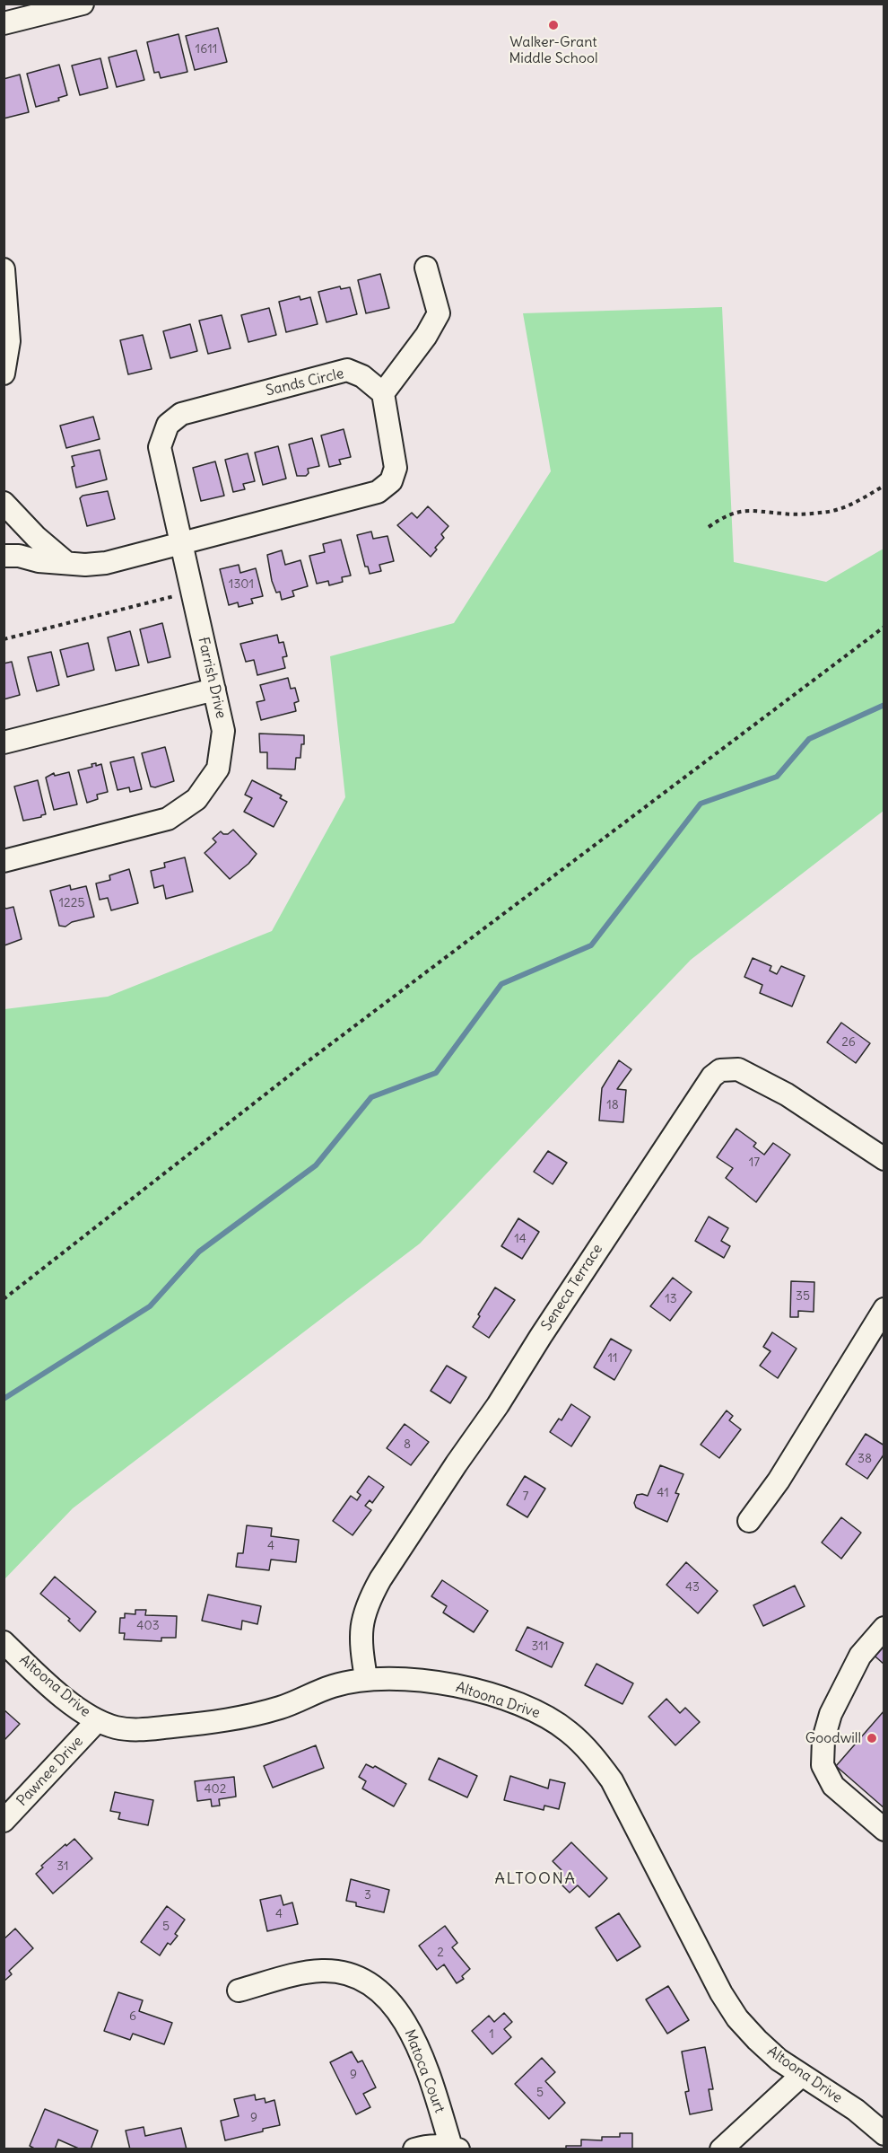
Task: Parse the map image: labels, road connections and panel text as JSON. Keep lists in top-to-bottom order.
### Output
{
  "streets": {
    "street": [
      "Sands Circle",
      "Farrish Drive",
      "Seneca Terrace",
      "Altoona Drive",
      "Pawnee Drive",
      "Matoca Court"
    ]
  },
  "crossings": [
    ["Sands Circle", "Farrish Drive"],
    ["Seneca Terrace", "Altoona Drive"],
    ["Altoona Drive", "Pawnee Drive"]
  ],
  "districts": ["ALTOONA"],
  "places": ["Walker-Grant Middle School", "Goodwill"],
  "house_numbers": [
    "1611",
    "1301",
    "1225",
    "26",
    "18",
    "17",
    "14",
    "35",
    "13",
    "11",
    "8",
    "38",
    "41",
    "7",
    "4",
    "43",
    "403",
    "311",
    "402",
    "31",
    "3",
    "4",
    "5",
    "2",
    "6",
    "1",
    "9",
    "5",
    "9"
  ]
}
